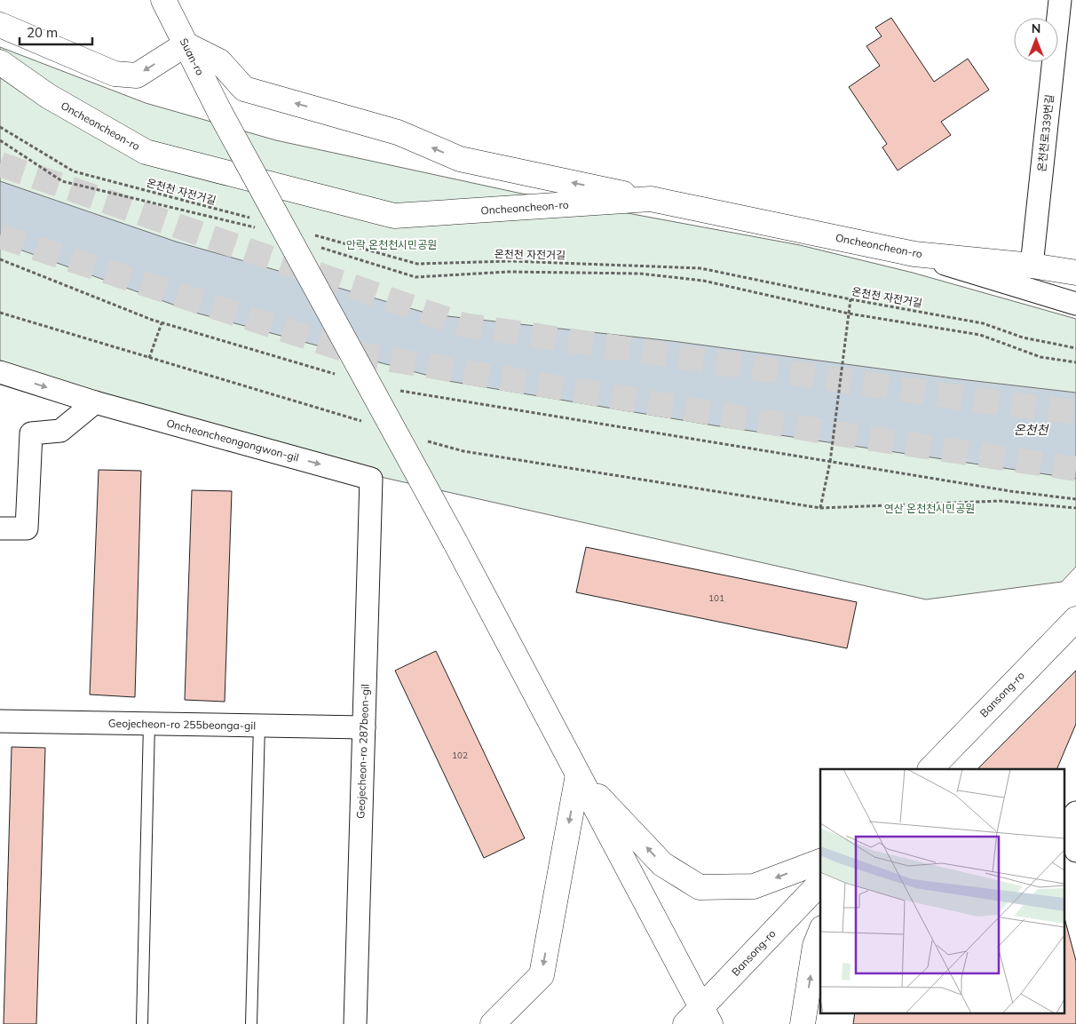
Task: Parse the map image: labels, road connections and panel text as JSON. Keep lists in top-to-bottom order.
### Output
{
  "streets": {
    "main road": ["Suan-ro", "Oncheoncheon-ro", "Bansong-ro"],
    "street": [
      "온천천로339번길",
      "Oncheoncheongongwon-gil",
      "Geojecheon-ro 255beonga-gil",
      "Geojecheon-ro 287beon-gil"
    ],
    "path": ["온천천 자전거길"]
  },
  "crossings": [
    ["Suan-ro", "Bansong-ro"],
    ["Oncheoncheon-ro", "온천천로339번길"],
    ["Oncheoncheongongwon-gil", "Geojecheon-ro 287beon-gil"],
    ["Geojecheon-ro 255beonga-gil", "Geojecheon-ro 287beon-gil"]
  ],
  "one_way": ["Oncheoncheongongwon-gil"],
  "water": ["온천천"],
  "parks": ["안락 온천천시민공원", "연산 온천천시민공원"],
  "house_numbers": ["101", "102"],
  "scale_bar": "20 m",
  "north": "top"
}
